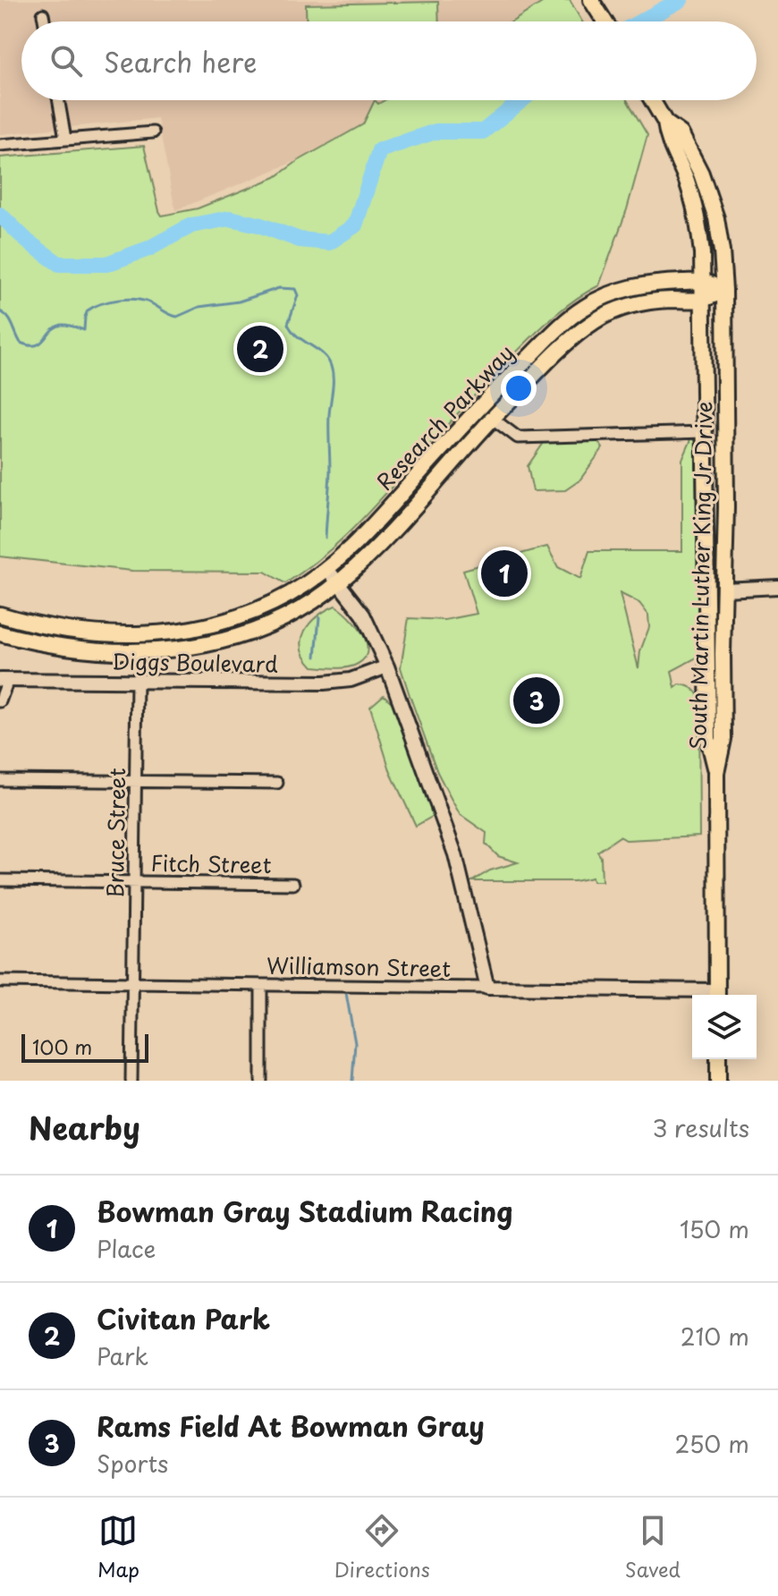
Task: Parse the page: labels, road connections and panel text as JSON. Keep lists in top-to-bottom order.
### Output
{
  "streets": {
    "main road": ["Research Parkway", "South Martin Luther King Jr Drive"],
    "street": [
      "Diggs Boulevard",
      "Bruce Street",
      "Fitch Street",
      "Williamson Street"
    ]
  },
  "crossings": [
    ["Research Parkway", "South Martin Luther King Jr Drive"],
    ["Diggs Boulevard", "Bruce Street"],
    ["Bruce Street", "Fitch Street"],
    ["Bruce Street", "Williamson Street"]
  ],
  "scale_bar": "100 m",
  "page": {
    "search": "Search here",
    "pins": ["2", "1", "3"],
    "scale": "100 m",
    "heading": ["Nearby", "3 results"],
    "list": [
      {
        "mark": "1",
        "name": "Bowman Gray Stadium Racing",
        "note": "Place",
        "value": "150 m"
      },
      {
        "mark": "2",
        "name": "Civitan Park",
        "note": "Park",
        "value": "210 m"
      },
      {
        "mark": "3",
        "name": "Rams Field At Bowman Gray",
        "note": "Sports",
        "value": "250 m"
      }
    ],
    "nav": ["Map", "Directions", "Saved"]
  }
}
